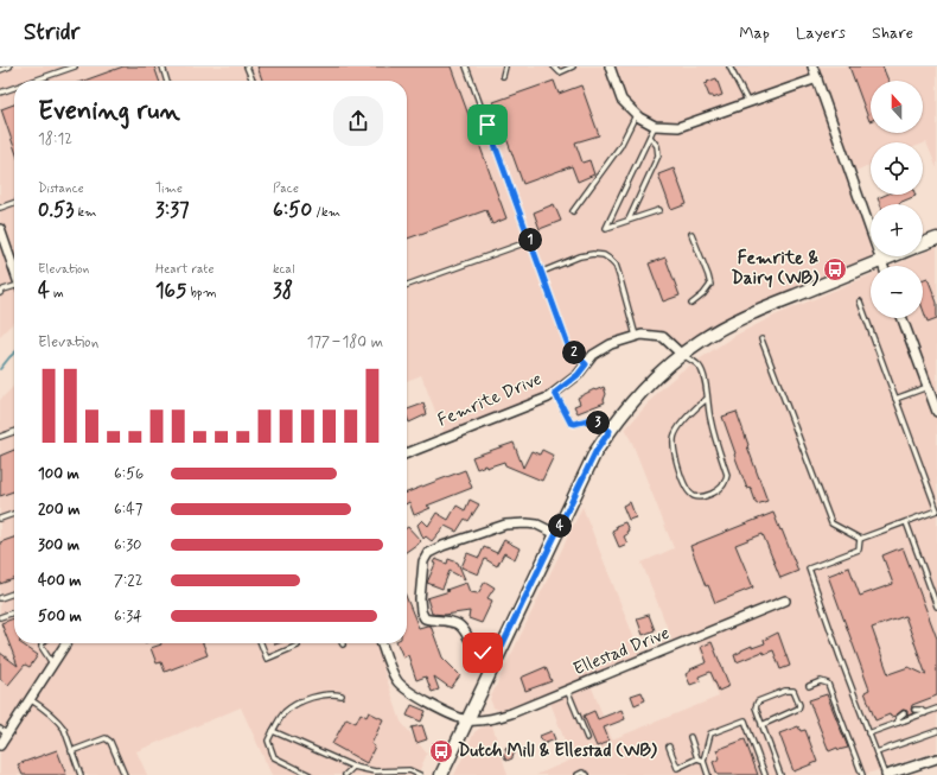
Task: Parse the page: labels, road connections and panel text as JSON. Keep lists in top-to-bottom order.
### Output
{
  "streets": {
    "street": ["Femrite Drive", "Ellestad Drive"]
  },
  "places": {
    "bus stop": ["Femrite & Dairy (WB)", "Dutch Mill & Ellestad (WB)"]
  },
  "north": "top",
  "page": {
    "header": "Stridr",
    "nav": ["Map", "Layers", "Share"],
    "map_buttons": ["+", "−"],
    "heading": ["Evening run", "18:12"],
    "stats": [
      ["Distance", "0.53 km"],
      ["Time", "3:37"],
      ["Pace", "6:50 /km"],
      ["Elevation", "4 m"],
      ["Heart rate", "165 bpm"],
      ["kcal", "38"]
    ],
    "pins": [
      "1",
      "2",
      "3",
      "4"
    ],
    "chart": ["Elevation", "177–180 m"],
    "list": [
      {
        "name": "100 m",
        "note": "6:56"
      },
      {
        "name": "200 m",
        "note": "6:47"
      },
      {
        "name": "300 m",
        "note": "6:30"
      },
      {
        "name": "400 m",
        "note": "7:22"
      },
      {
        "name": "500 m",
        "note": "6:34"
      }
    ]
  }
}
